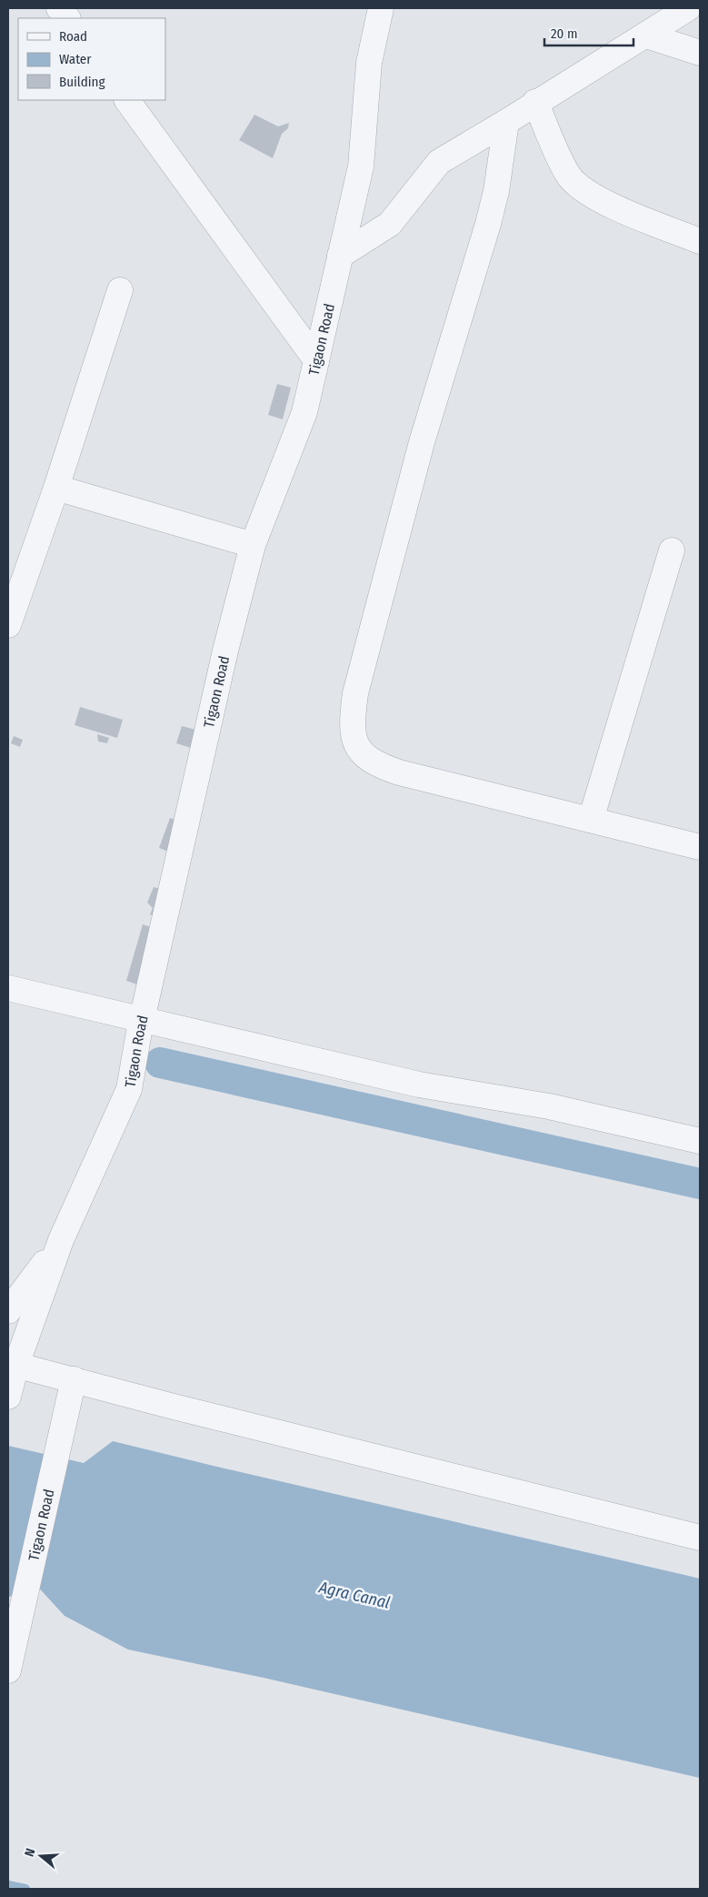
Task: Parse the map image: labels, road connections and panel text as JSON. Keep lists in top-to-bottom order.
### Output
{
  "streets": {
    "street": ["Tigaon Road"]
  },
  "water": ["Agra Canal"],
  "legend": ["Road", "Water", "Building"],
  "scale_bar": "20 m",
  "north": "left"
}
